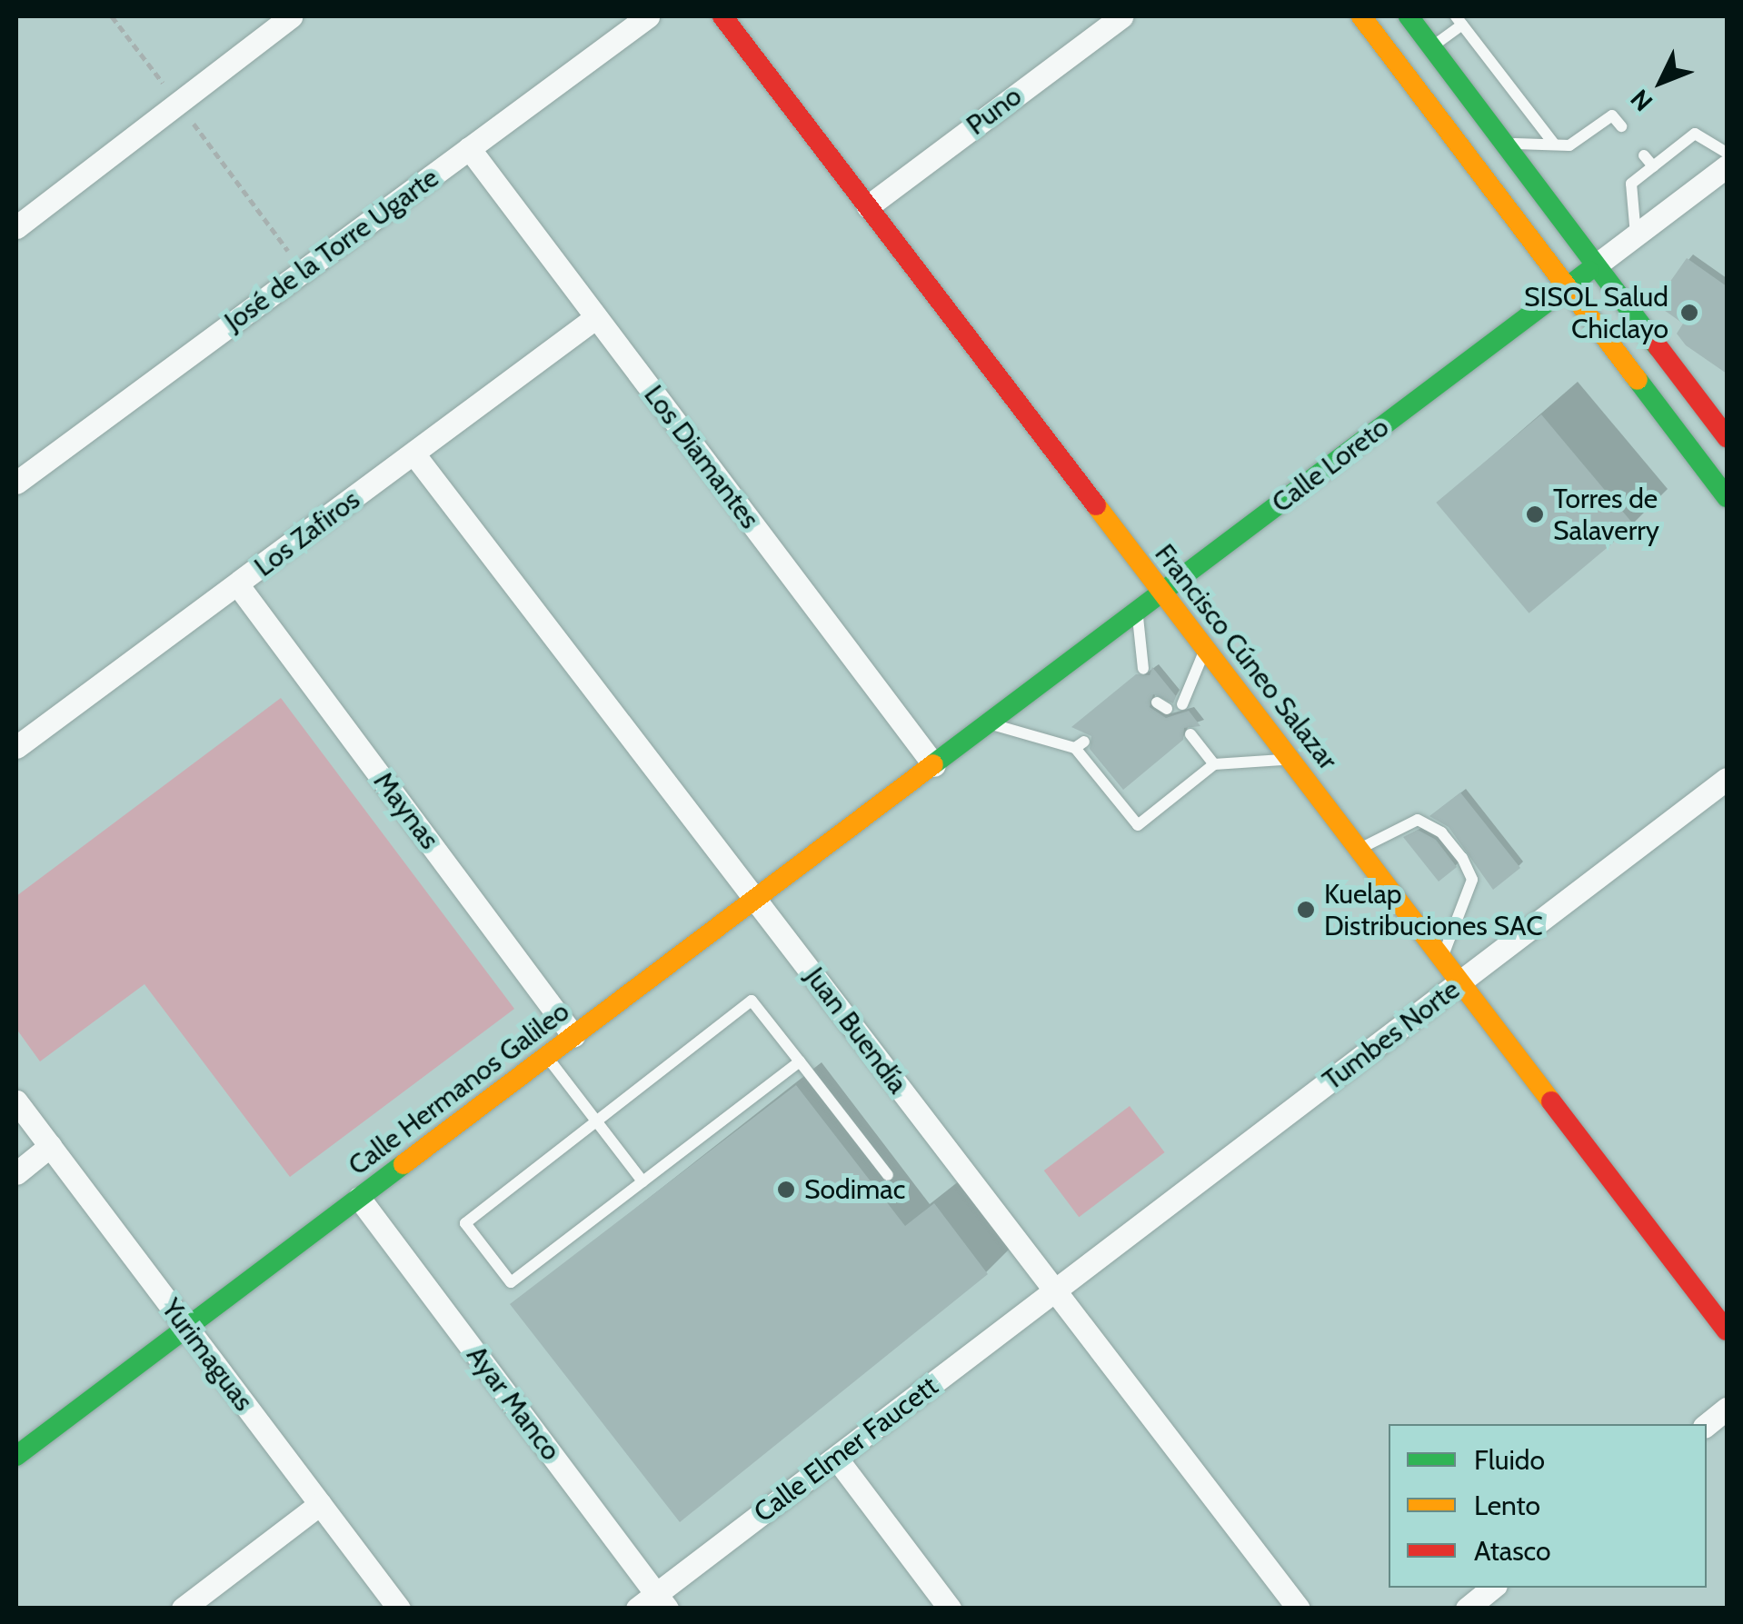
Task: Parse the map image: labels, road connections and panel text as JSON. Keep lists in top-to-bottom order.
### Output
{
  "streets": {
    "street": [
      "Puno",
      "José de la Torre Ugarte",
      "Los Diamantes",
      "Calle Loreto",
      "Los Zafiros",
      "Francisco Cúneo Salazar",
      "Maynas",
      "Juan Buendía",
      "Tumbes Norte",
      "Calle Hermanos Galileo",
      "Yurimaguas",
      "Ayar Manco",
      "Calle Elmer Faucett"
    ]
  },
  "crossings": [
    ["Puno", "Francisco Cúneo Salazar"],
    ["José de la Torre Ugarte", "Los Diamantes"],
    ["Los Diamantes", "Calle Loreto"],
    ["Los Diamantes", "Los Zafiros"],
    ["Los Diamantes", "Calle Hermanos Galileo"],
    ["Calle Loreto", "Francisco Cúneo Salazar"],
    ["Calle Loreto", "Calle Hermanos Galileo"],
    ["Los Zafiros", "Maynas"],
    ["Los Zafiros", "Juan Buendía"],
    ["Francisco Cúneo Salazar", "Tumbes Norte"],
    ["Maynas", "Calle Hermanos Galileo"],
    ["Juan Buendía", "Tumbes Norte"],
    ["Juan Buendía", "Calle Hermanos Galileo"],
    ["Juan Buendía", "Calle Elmer Faucett"],
    ["Tumbes Norte", "Calle Elmer Faucett"],
    ["Calle Hermanos Galileo", "Yurimaguas"],
    ["Calle Hermanos Galileo", "Ayar Manco"],
    ["Ayar Manco", "Calle Elmer Faucett"]
  ],
  "places": [
    "SISOL Salud Chiclayo",
    "Torres de Salaverry",
    "Kuelap Distribuciones SAC",
    "Sodimac"
  ],
  "legend": ["Fluido", "Lento", "Atasco"],
  "north": "bottom left"
}
